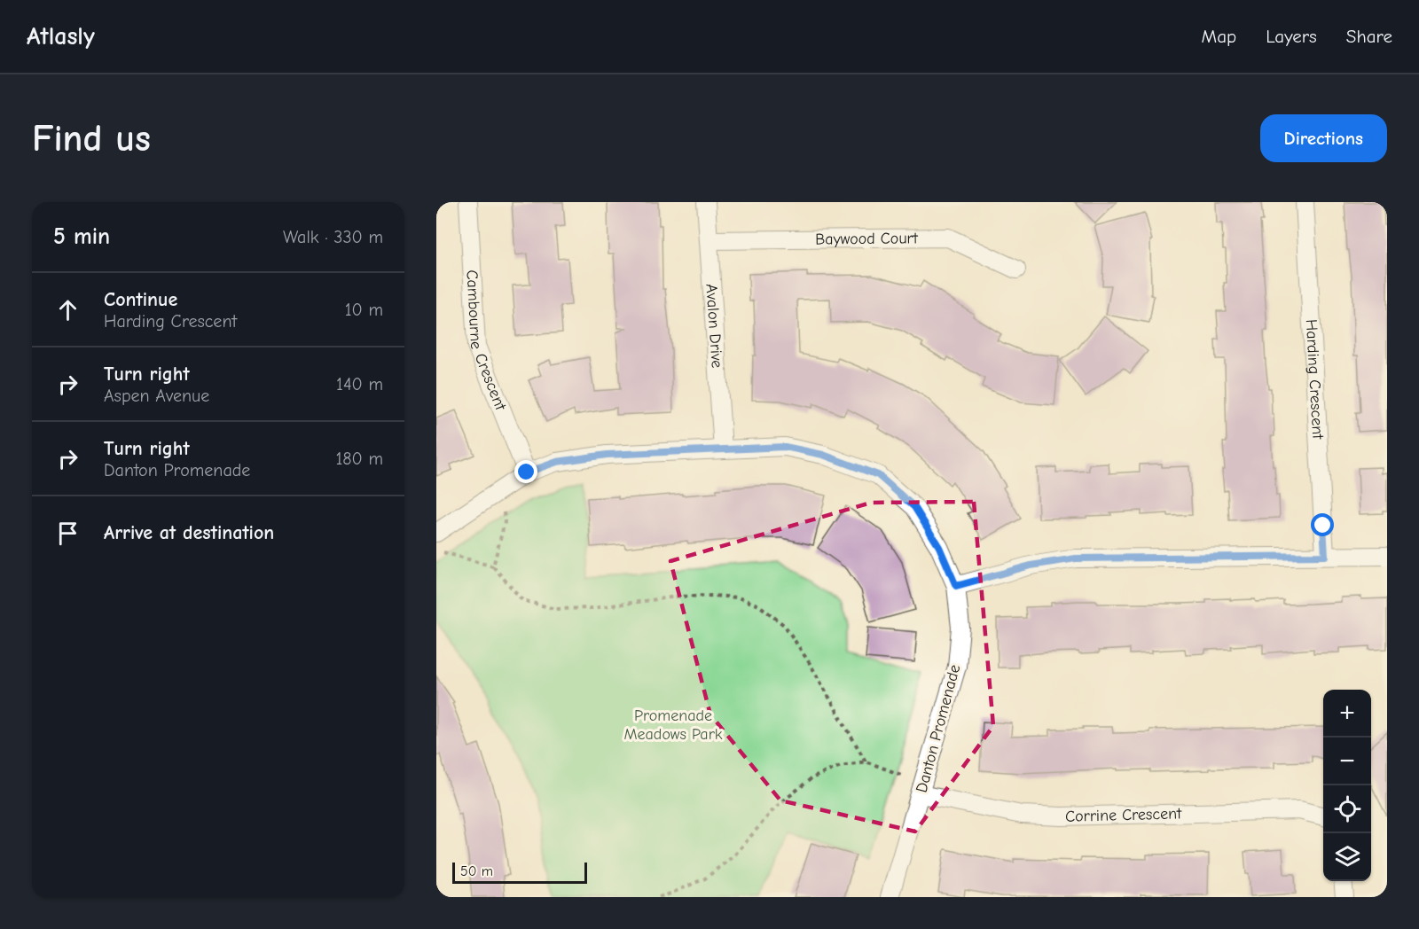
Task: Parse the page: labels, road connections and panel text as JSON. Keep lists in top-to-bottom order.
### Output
{
  "streets": {
    "street": [
      "Baywood Court",
      "Avalon Drive",
      "Cambourne Crescent",
      "Harding Crescent",
      "Danton Promenade",
      "Corrine Crescent"
    ]
  },
  "crossings": [
    ["Baywood Court", "Avalon Drive"],
    ["Avalon Drive", "Danton Promenade"],
    ["Cambourne Crescent", "Danton Promenade"],
    ["Danton Promenade", "Corrine Crescent"]
  ],
  "parks": ["Promenade Meadows Park"],
  "scale_bar": "50 m",
  "page": {
    "header": "Atlasly",
    "nav": ["Map", "Layers", "Share"],
    "buttons": "Directions",
    "title": "Find us",
    "heading": ["5 min", "Walk · 330 m"],
    "list": [
      ["Continue", "Harding Crescent", "10 m"],
      ["Turn right", "Aspen Avenue", "140 m"],
      ["Turn right", "Danton Promenade", "180 m"],
      "Arrive at destination"
    ],
    "map_buttons": ["+", "−"],
    "scale": "50 m"
  }
}
